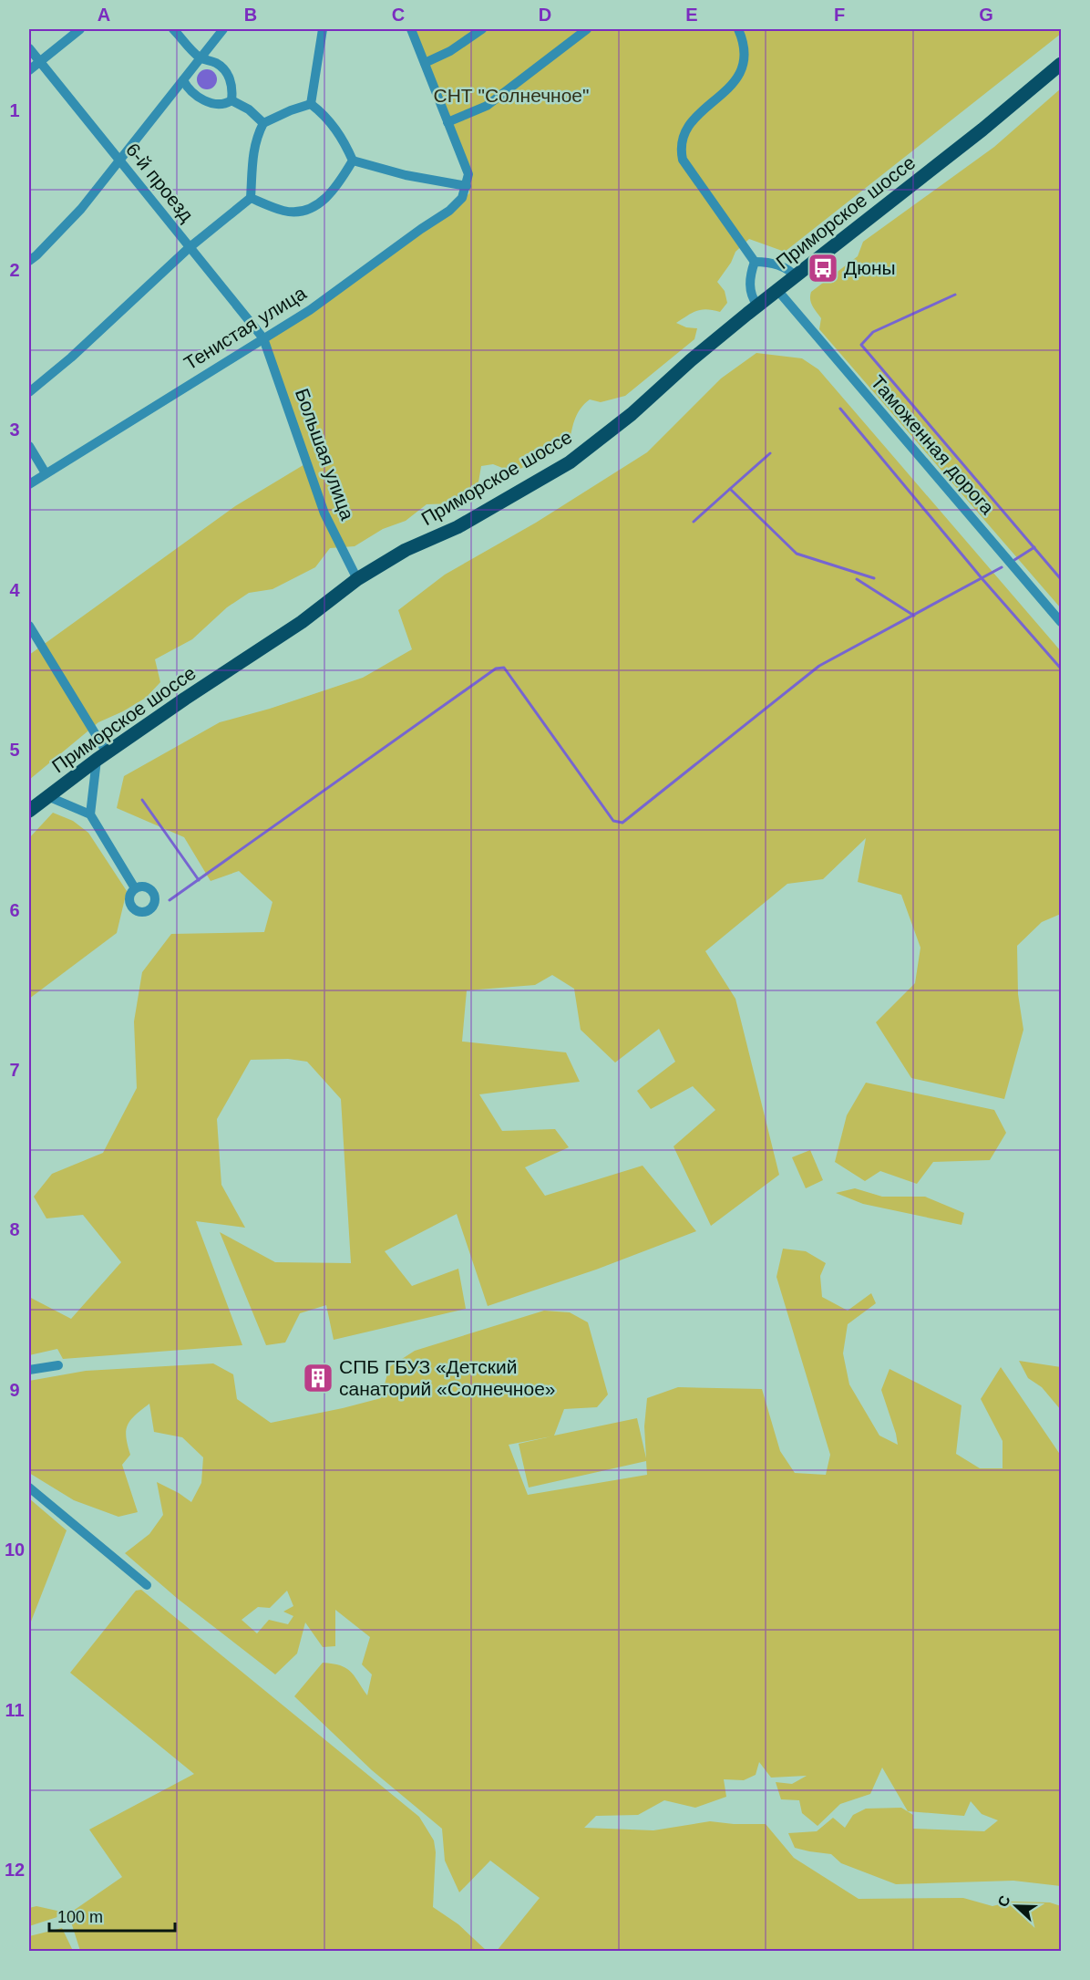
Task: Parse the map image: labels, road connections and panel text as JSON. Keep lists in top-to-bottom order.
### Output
{
  "streets": {
    "main road": ["Приморское шоссе"],
    "street": [
      "6-й проезд",
      "Тенистая улица",
      "Таможенная дорога",
      "Большая улица"
    ]
  },
  "crossings": [
    ["6-й проезд", "Тенистая улица"],
    ["6-й проезд", "Большая улица"],
    ["Приморское шоссе", "Таможенная дорога"],
    ["Приморское шоссе", "Большая улица"],
    ["Тенистая улица", "Большая улица"]
  ],
  "parks": ["СНТ \"Солнечное\""],
  "places": {
    "bus stop": ["Дюны"],
    "building": ["СПБ ГБУЗ «Детский санаторий «Солнечное»"]
  },
  "scale_bar": "100 m",
  "north": "left",
  "grid": {
    "columns": [
      "A",
      "B",
      "C",
      "D",
      "E",
      "F",
      "G"
    ],
    "rows": [
      "1",
      "2",
      "3",
      "4",
      "5",
      "6",
      "7",
      "8",
      "9",
      "10",
      "11",
      "12"
    ]
  }
}
